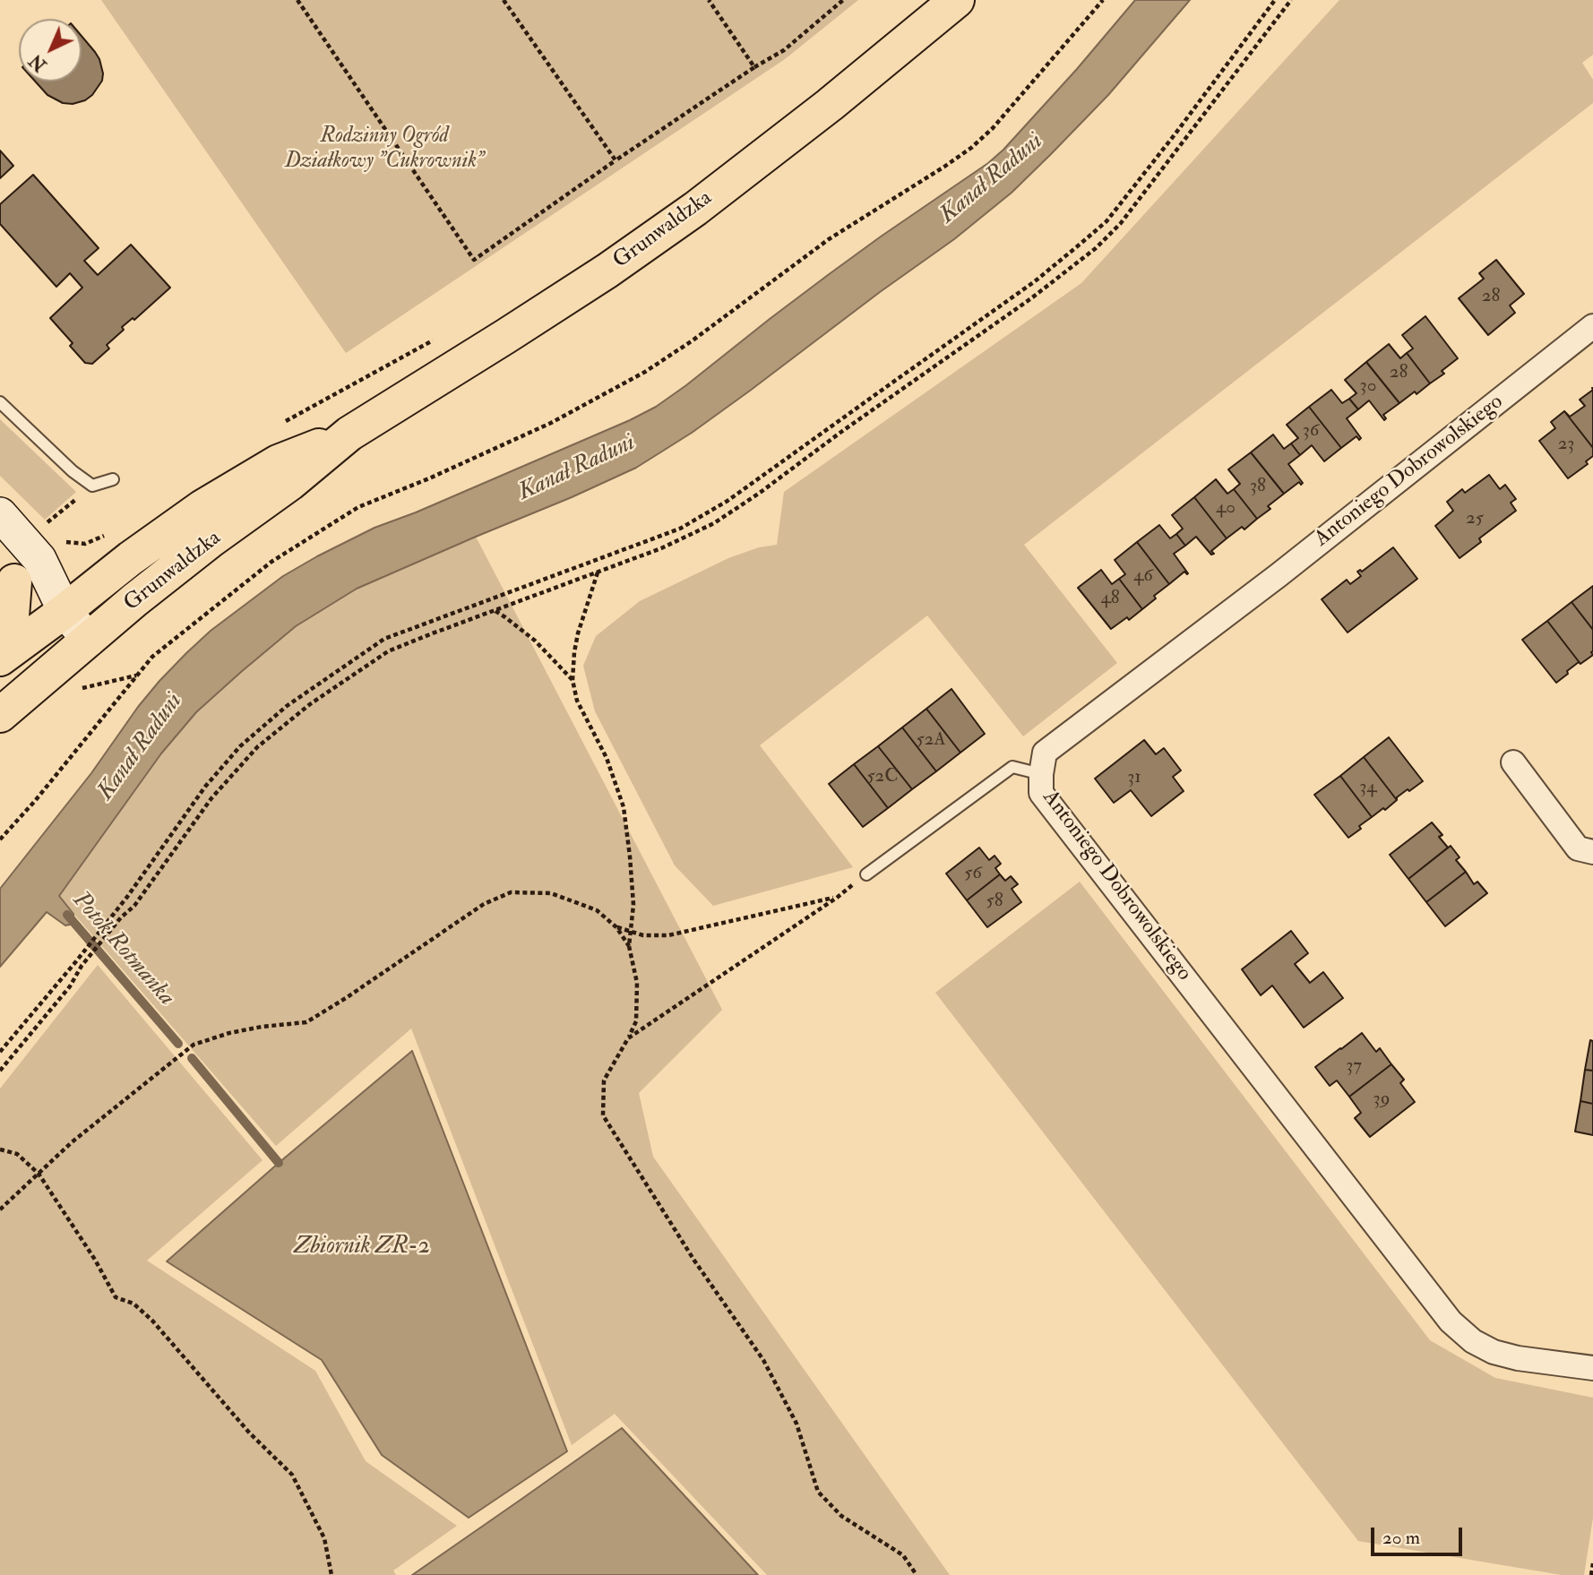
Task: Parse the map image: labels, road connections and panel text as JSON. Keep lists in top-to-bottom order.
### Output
{
  "streets": {
    "main road": ["Grunwaldzka"],
    "street": ["Antoniego Dobrowolskiego"]
  },
  "water": ["Kanał Raduni", "Potok Rotmanka", "Zbiornik ZR-2"],
  "parks": ["Rodzinny Ogród Działkowy \"Cukrownik\""],
  "house_numbers": [
    "28",
    "28",
    "30",
    "36",
    "23",
    "38",
    "40",
    "25",
    "46",
    "48",
    "52A",
    "52C",
    "31",
    "34",
    "56",
    "58",
    "37",
    "39"
  ],
  "scale_bar": "20 m",
  "north": "bottom left"
}
